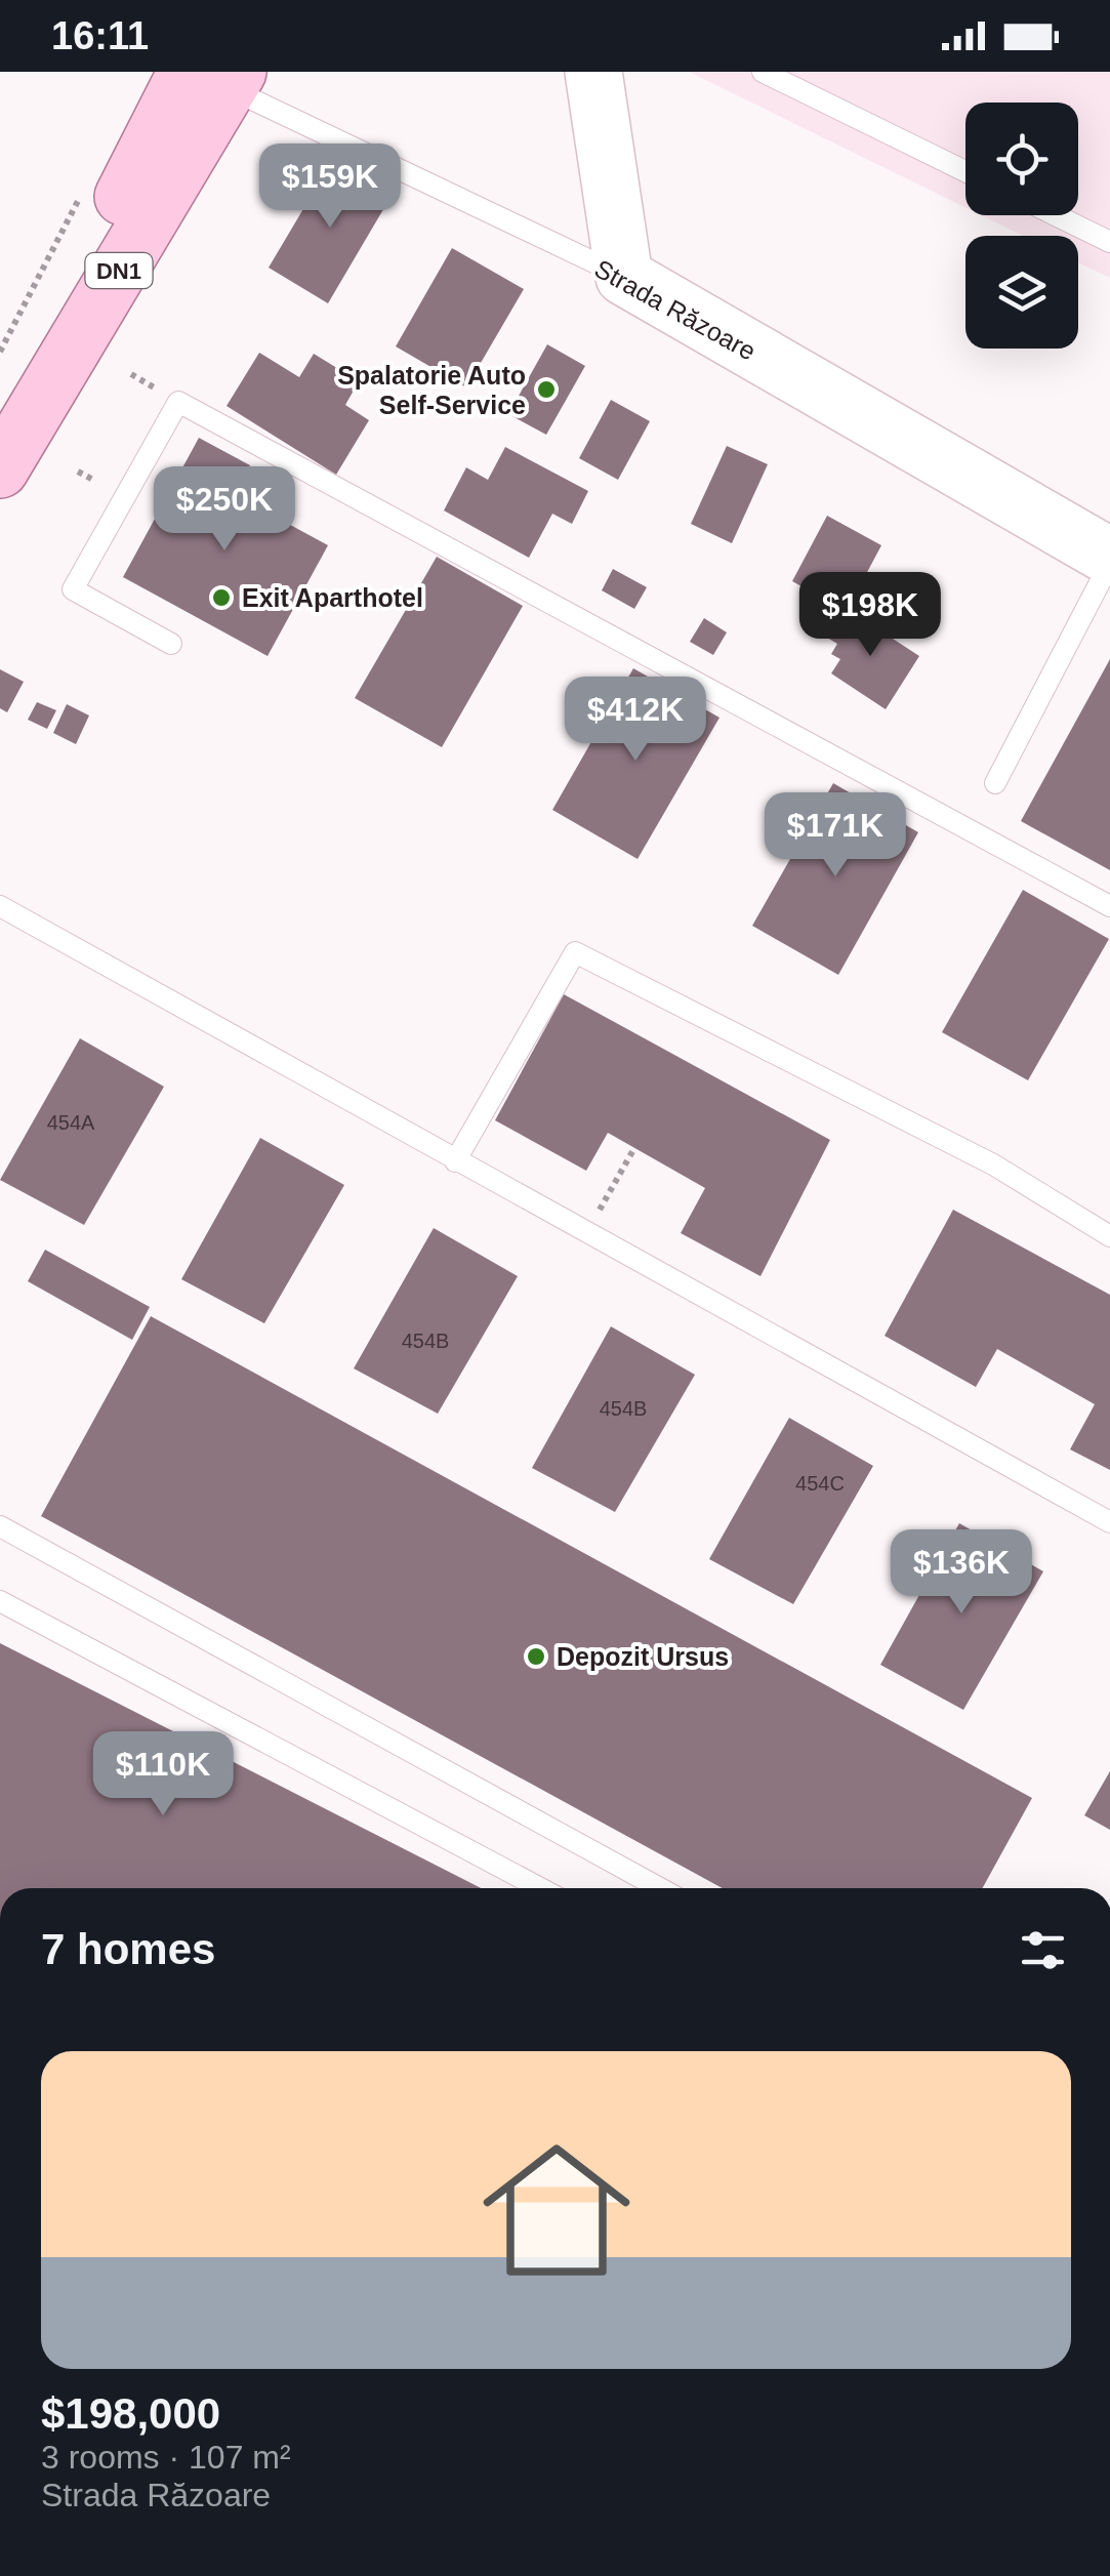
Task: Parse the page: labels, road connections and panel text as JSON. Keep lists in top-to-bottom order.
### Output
{
  "streets": {
    "main road": ["DN1"],
    "street": ["Strada Răzoare"]
  },
  "crossings": [
    ["DN1", "Strada Răzoare"]
  ],
  "places": ["Spalatorie Auto Self-Service", "Exit Aparthotel", "Depozit Ursus"],
  "house_numbers": [
    "454A",
    "454B",
    "454B",
    "454C"
  ],
  "page": {
    "status": "16:11",
    "price": [
      "$159K",
      "$250K",
      "$198K",
      "$412K",
      "$171K",
      "$136K",
      "$110K"
    ],
    "heading": "7 homes",
    "list": [
      {
        "name": "$198,000",
        "note": "3 rooms · 107 m² · Strada Răzoare"
      }
    ]
  }
}
